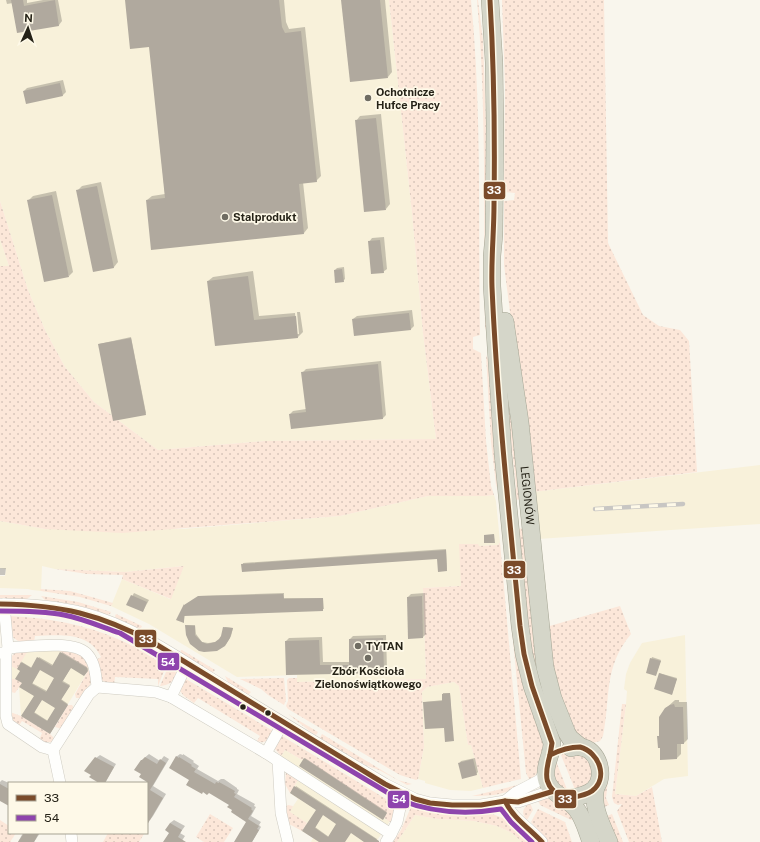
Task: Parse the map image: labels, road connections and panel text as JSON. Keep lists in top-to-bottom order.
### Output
{
  "streets": {
    "highway": ["LEGIONÓW"]
  },
  "places": [
    "Ochotnicze Hufce Pracy",
    "Stalprodukt",
    "TYTAN",
    "Zbór Kościoła Zielonoświątkowego"
  ],
  "lines": ["transit line 33", "transit line 54"],
  "legend": ["33", "54"],
  "north": "top"
}
